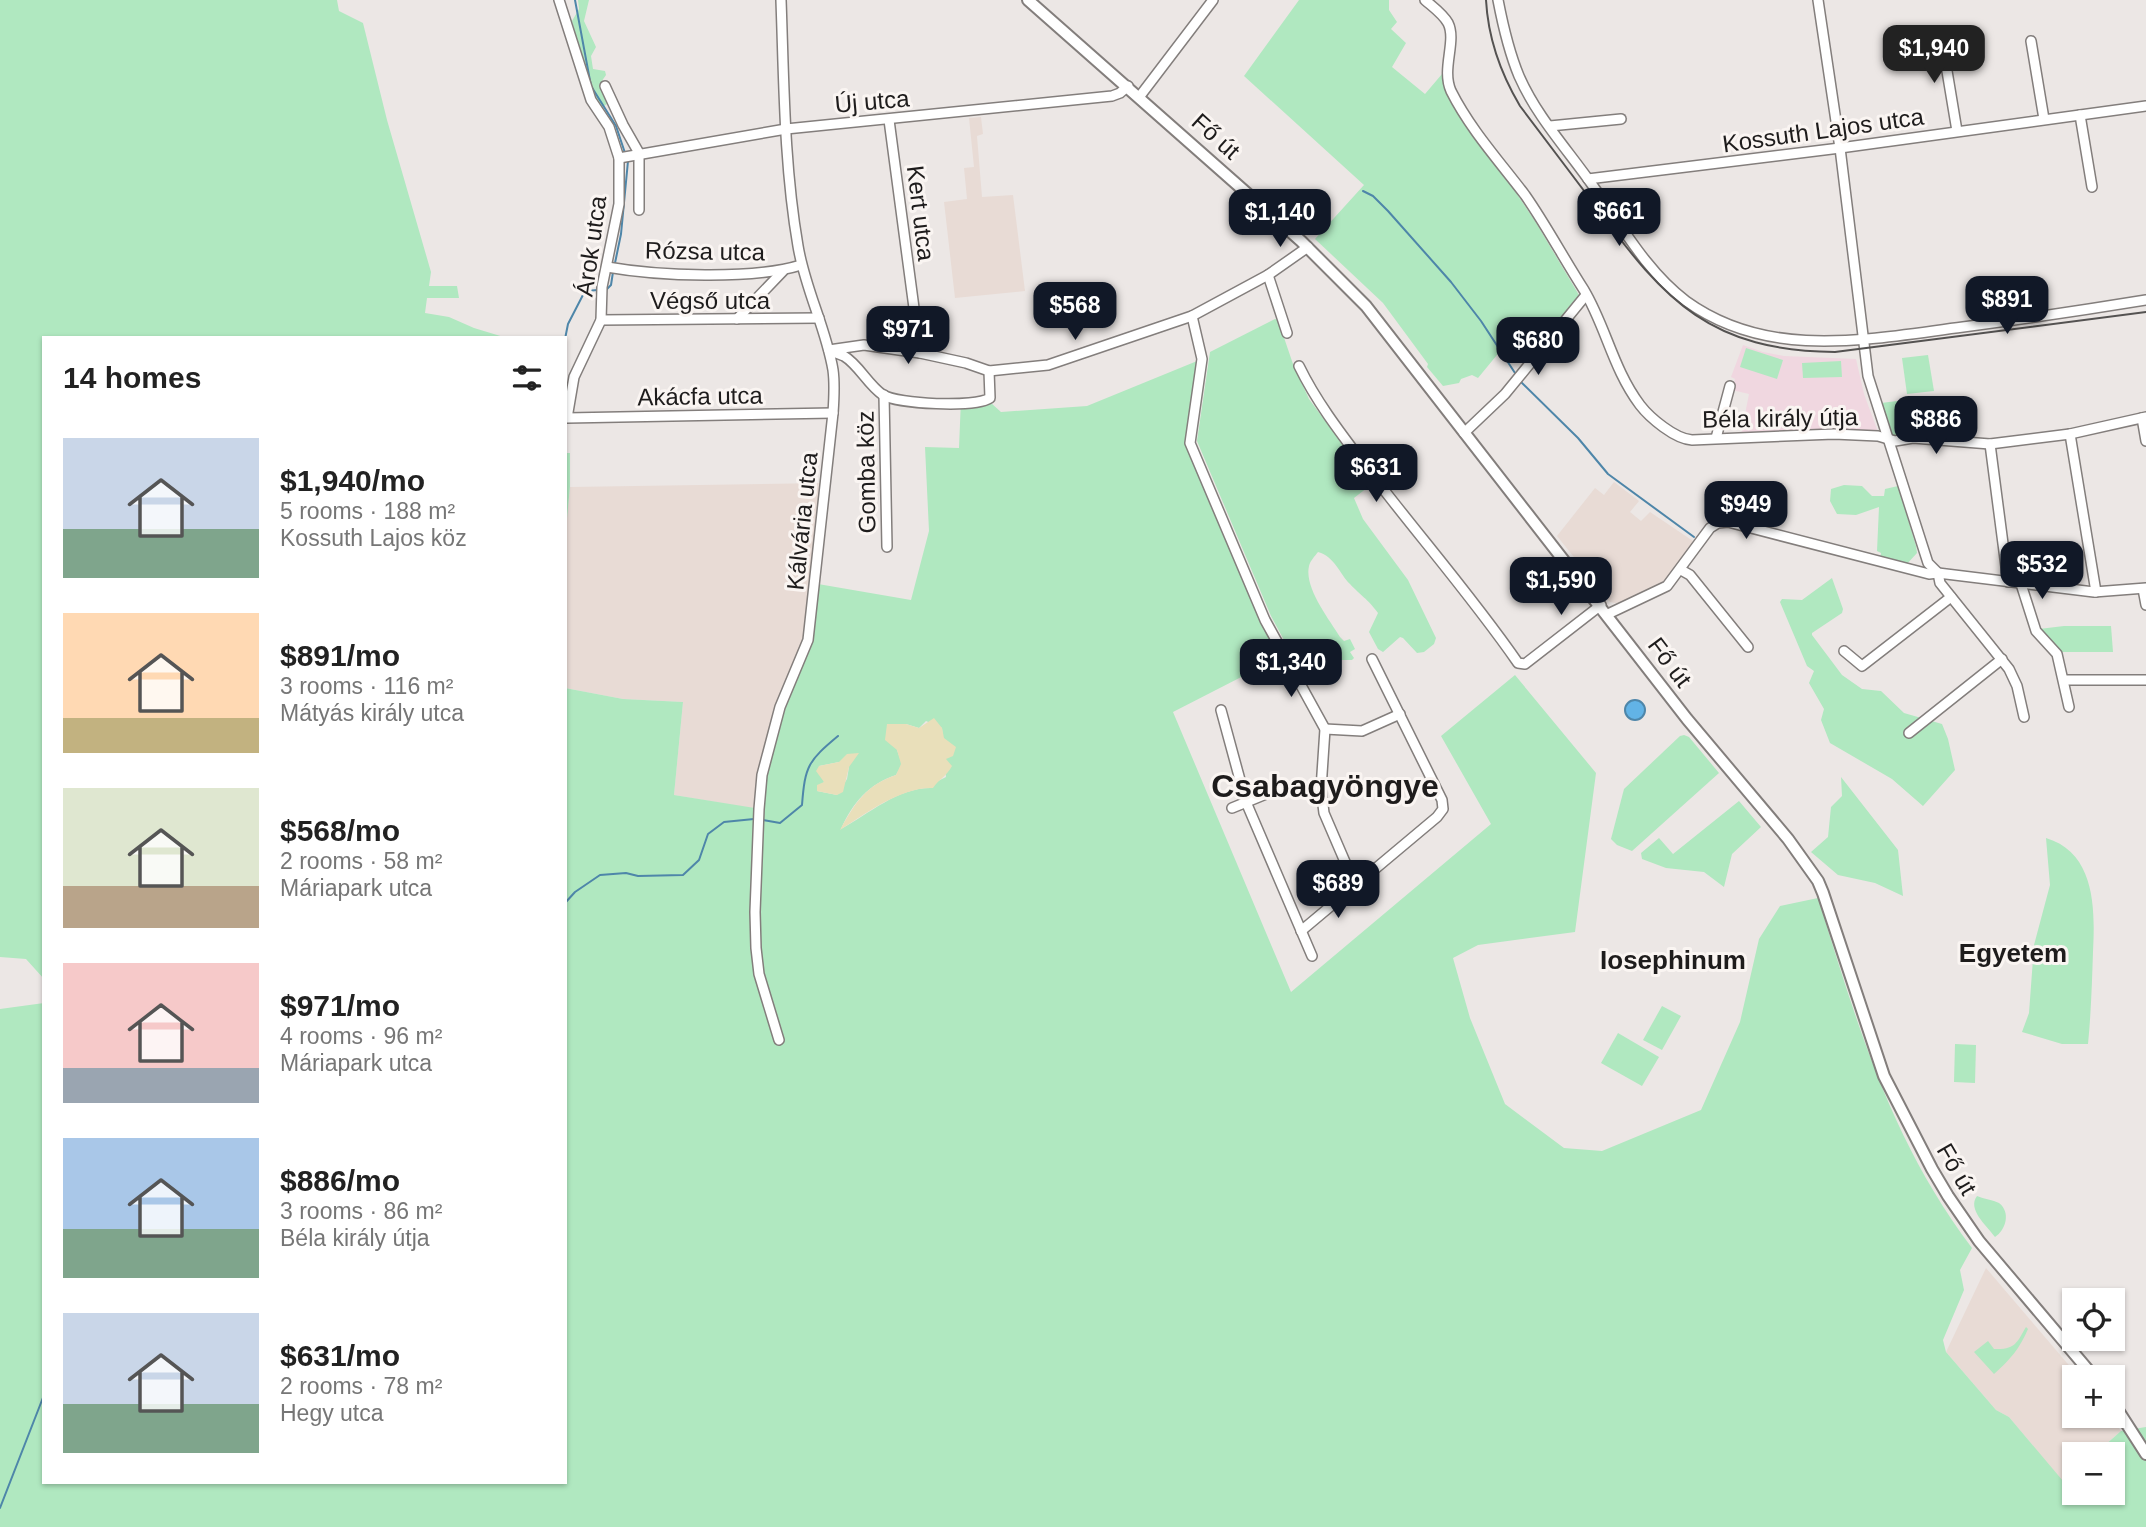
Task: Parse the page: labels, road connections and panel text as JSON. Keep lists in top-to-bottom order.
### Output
{
  "streets": {
    "main road": ["Fő út"],
    "street": [
      "Új utca",
      "Kossuth Lajos utca",
      "Kert utca",
      "Árok utca",
      "Rózsa utca",
      "Végső utca",
      "Akácfa utca",
      "Béla király útja",
      "Gomba köz",
      "Kálvária utca"
    ]
  },
  "crossings": [
    ["Új utca", "Fő út"],
    ["Új utca", "Kert utca"],
    ["Új utca", "Árok utca"],
    ["Új utca", "Kálvária utca"],
    ["Árok utca", "Rózsa utca"],
    ["Árok utca", "Végső utca"],
    ["Árok utca", "Akácfa utca"],
    ["Rózsa utca", "Kálvária utca"],
    ["Végső utca", "Kálvária utca"],
    ["Akácfa utca", "Kálvária utca"]
  ],
  "districts": ["Csabagyöngye", "Egyetem", "Iosephinum"],
  "page": {
    "price": [
      "$1,940",
      "$661",
      "$1,140",
      "$891",
      "$568",
      "$971",
      "$680",
      "$886",
      "$631",
      "$949",
      "$532",
      "$1,590",
      "$1,340",
      "$689"
    ],
    "heading": "14 homes",
    "list": [
      {
        "name": "$1,940/mo",
        "note": "5 rooms · 188 m² · Kossuth Lajos köz"
      },
      {
        "name": "$891/mo",
        "note": "3 rooms · 116 m² · Mátyás király utca"
      },
      {
        "name": "$568/mo",
        "note": "2 rooms · 58 m² · Máriapark utca"
      },
      {
        "name": "$971/mo",
        "note": "4 rooms · 96 m² · Máriapark utca"
      },
      {
        "name": "$886/mo",
        "note": "3 rooms · 86 m² · Béla király útja"
      },
      {
        "name": "$631/mo",
        "note": "2 rooms · 78 m² · Hegy utca"
      }
    ],
    "map_buttons": ["+", "−"]
  }
}
